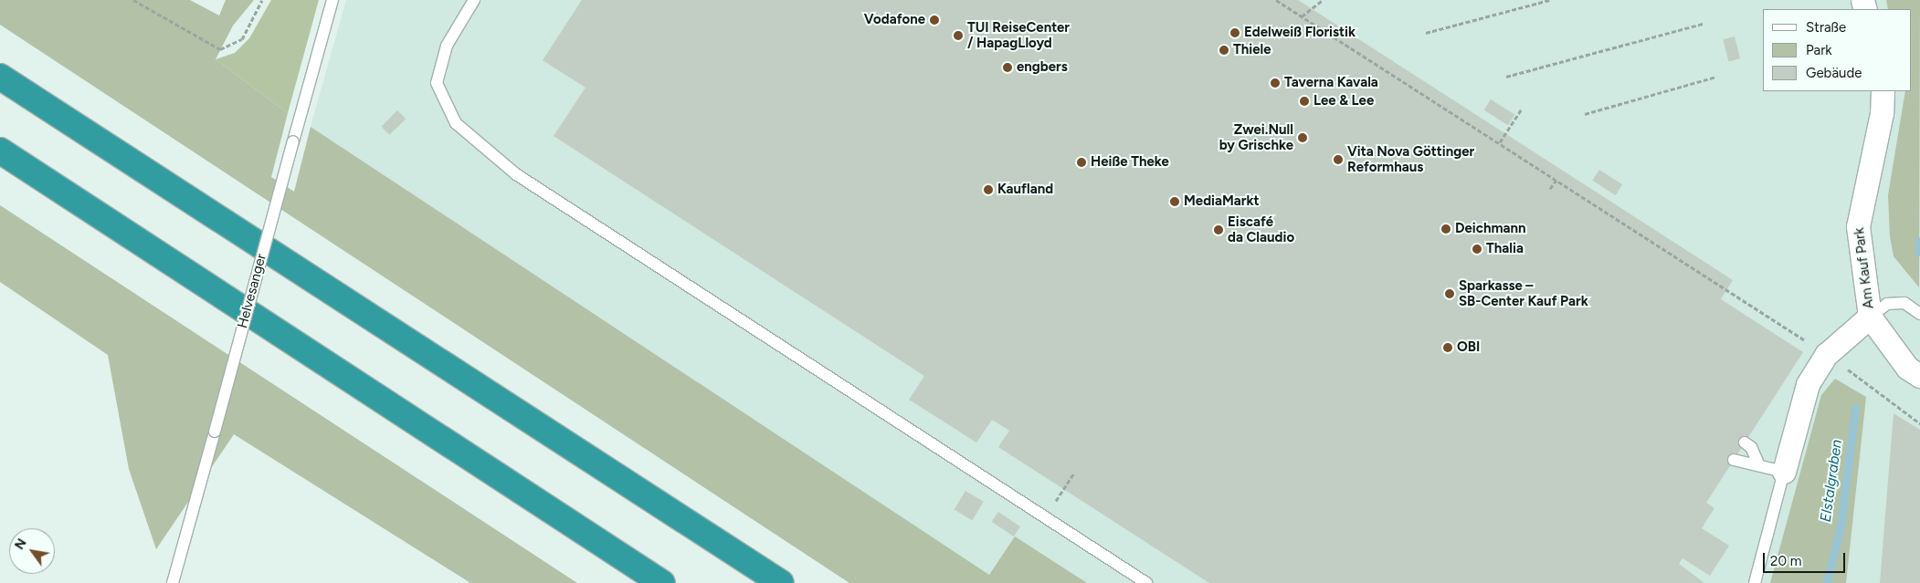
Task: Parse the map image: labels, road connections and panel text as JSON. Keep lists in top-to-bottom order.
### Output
{
  "streets": {
    "street": ["Am Kauf Park"],
    "lane": ["Helvesanger"]
  },
  "water": ["Elstalgraben"],
  "places": [
    "Vodafone",
    "Edelweiß Floristik",
    "TUI ReiseCenter / HapagLloyd",
    "Thiele",
    "engbers",
    "Taverna Kavala",
    "Lee & Lee",
    "Zwei.Null by Grischke",
    "Vita Nova Göttinger Reformhaus",
    "Heiße Theke",
    "Kaufland",
    "MediaMarkt",
    "Deichmann",
    "Eiscafé da Claudio",
    "Thalia",
    "Sparkasse – SB-Center Kauf Park",
    "OBI"
  ],
  "legend": ["Straße", "Park", "Gebäude"],
  "scale_bar": "20 m",
  "north": "top left"
}
